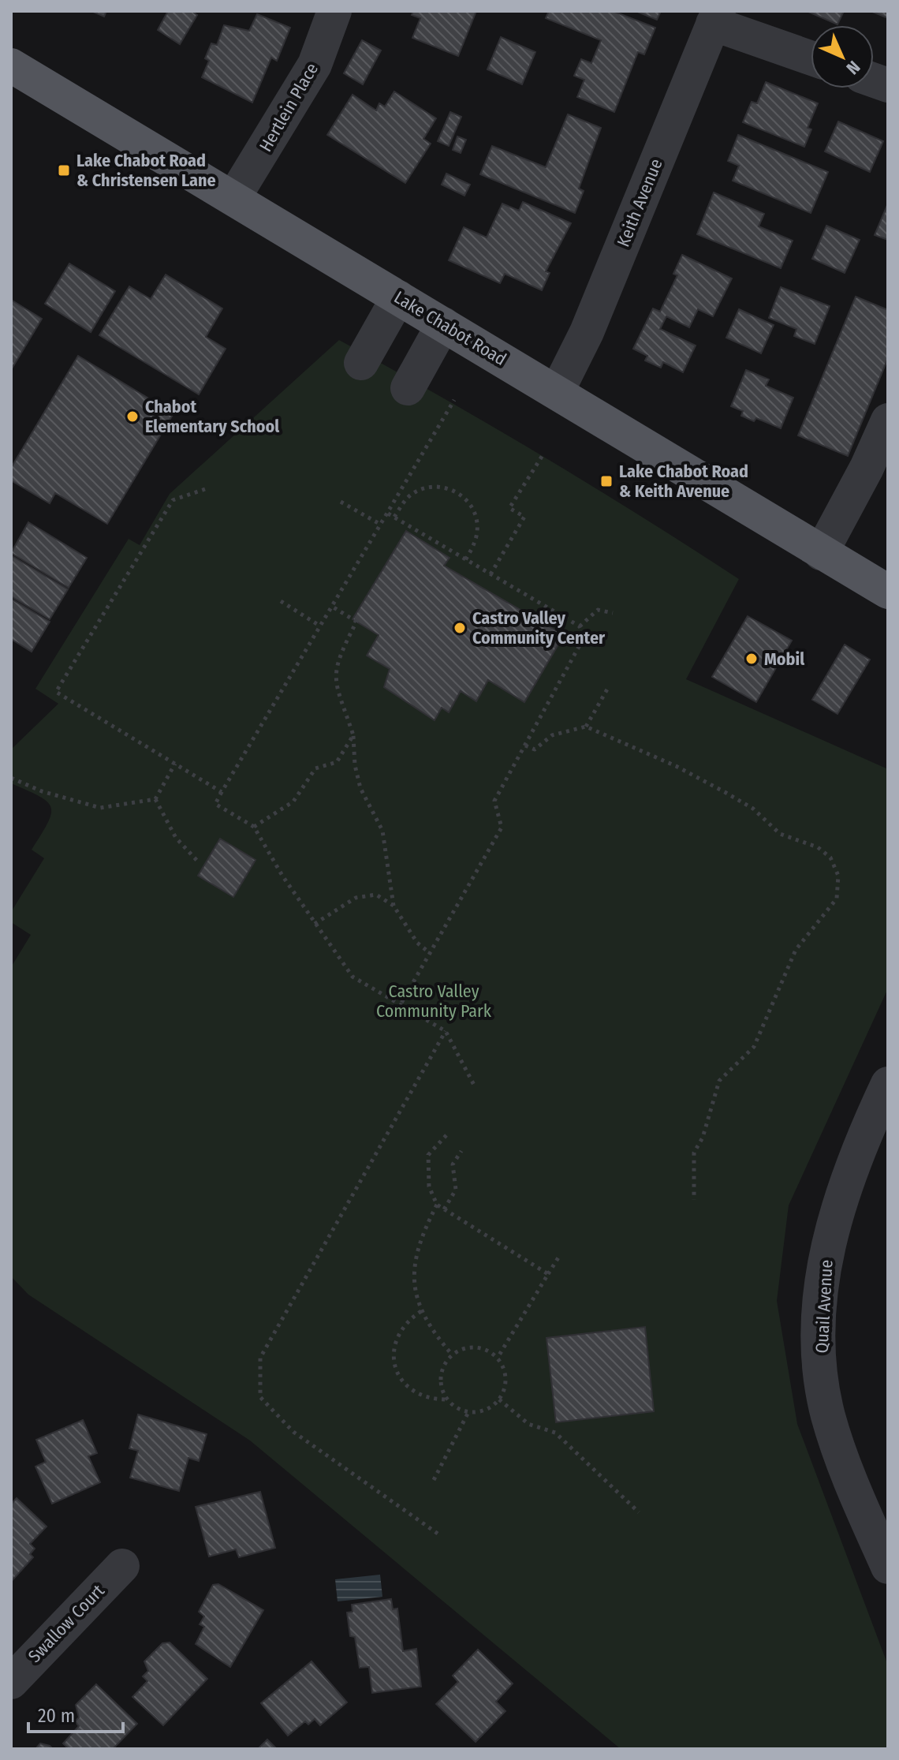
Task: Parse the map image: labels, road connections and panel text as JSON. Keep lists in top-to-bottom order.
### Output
{
  "streets": {
    "main road": ["Lake Chabot Road"],
    "street": [
      "Hertlein Place",
      "Keith Avenue",
      "Quail Avenue",
      "Swallow Court"
    ]
  },
  "crossings": [
    ["Hertlein Place", "Lake Chabot Road"],
    ["Keith Avenue", "Lake Chabot Road"]
  ],
  "parks": ["Castro Valley Community Park"],
  "places": {
    "transit": ["Lake Chabot Road & Christensen Lane", "Lake Chabot Road & Keith Avenue"],
    "other": ["Chabot Elementary School", "Castro Valley Community Center", "Mobil"]
  },
  "scale_bar": "20 m",
  "north": "bottom right"
}
